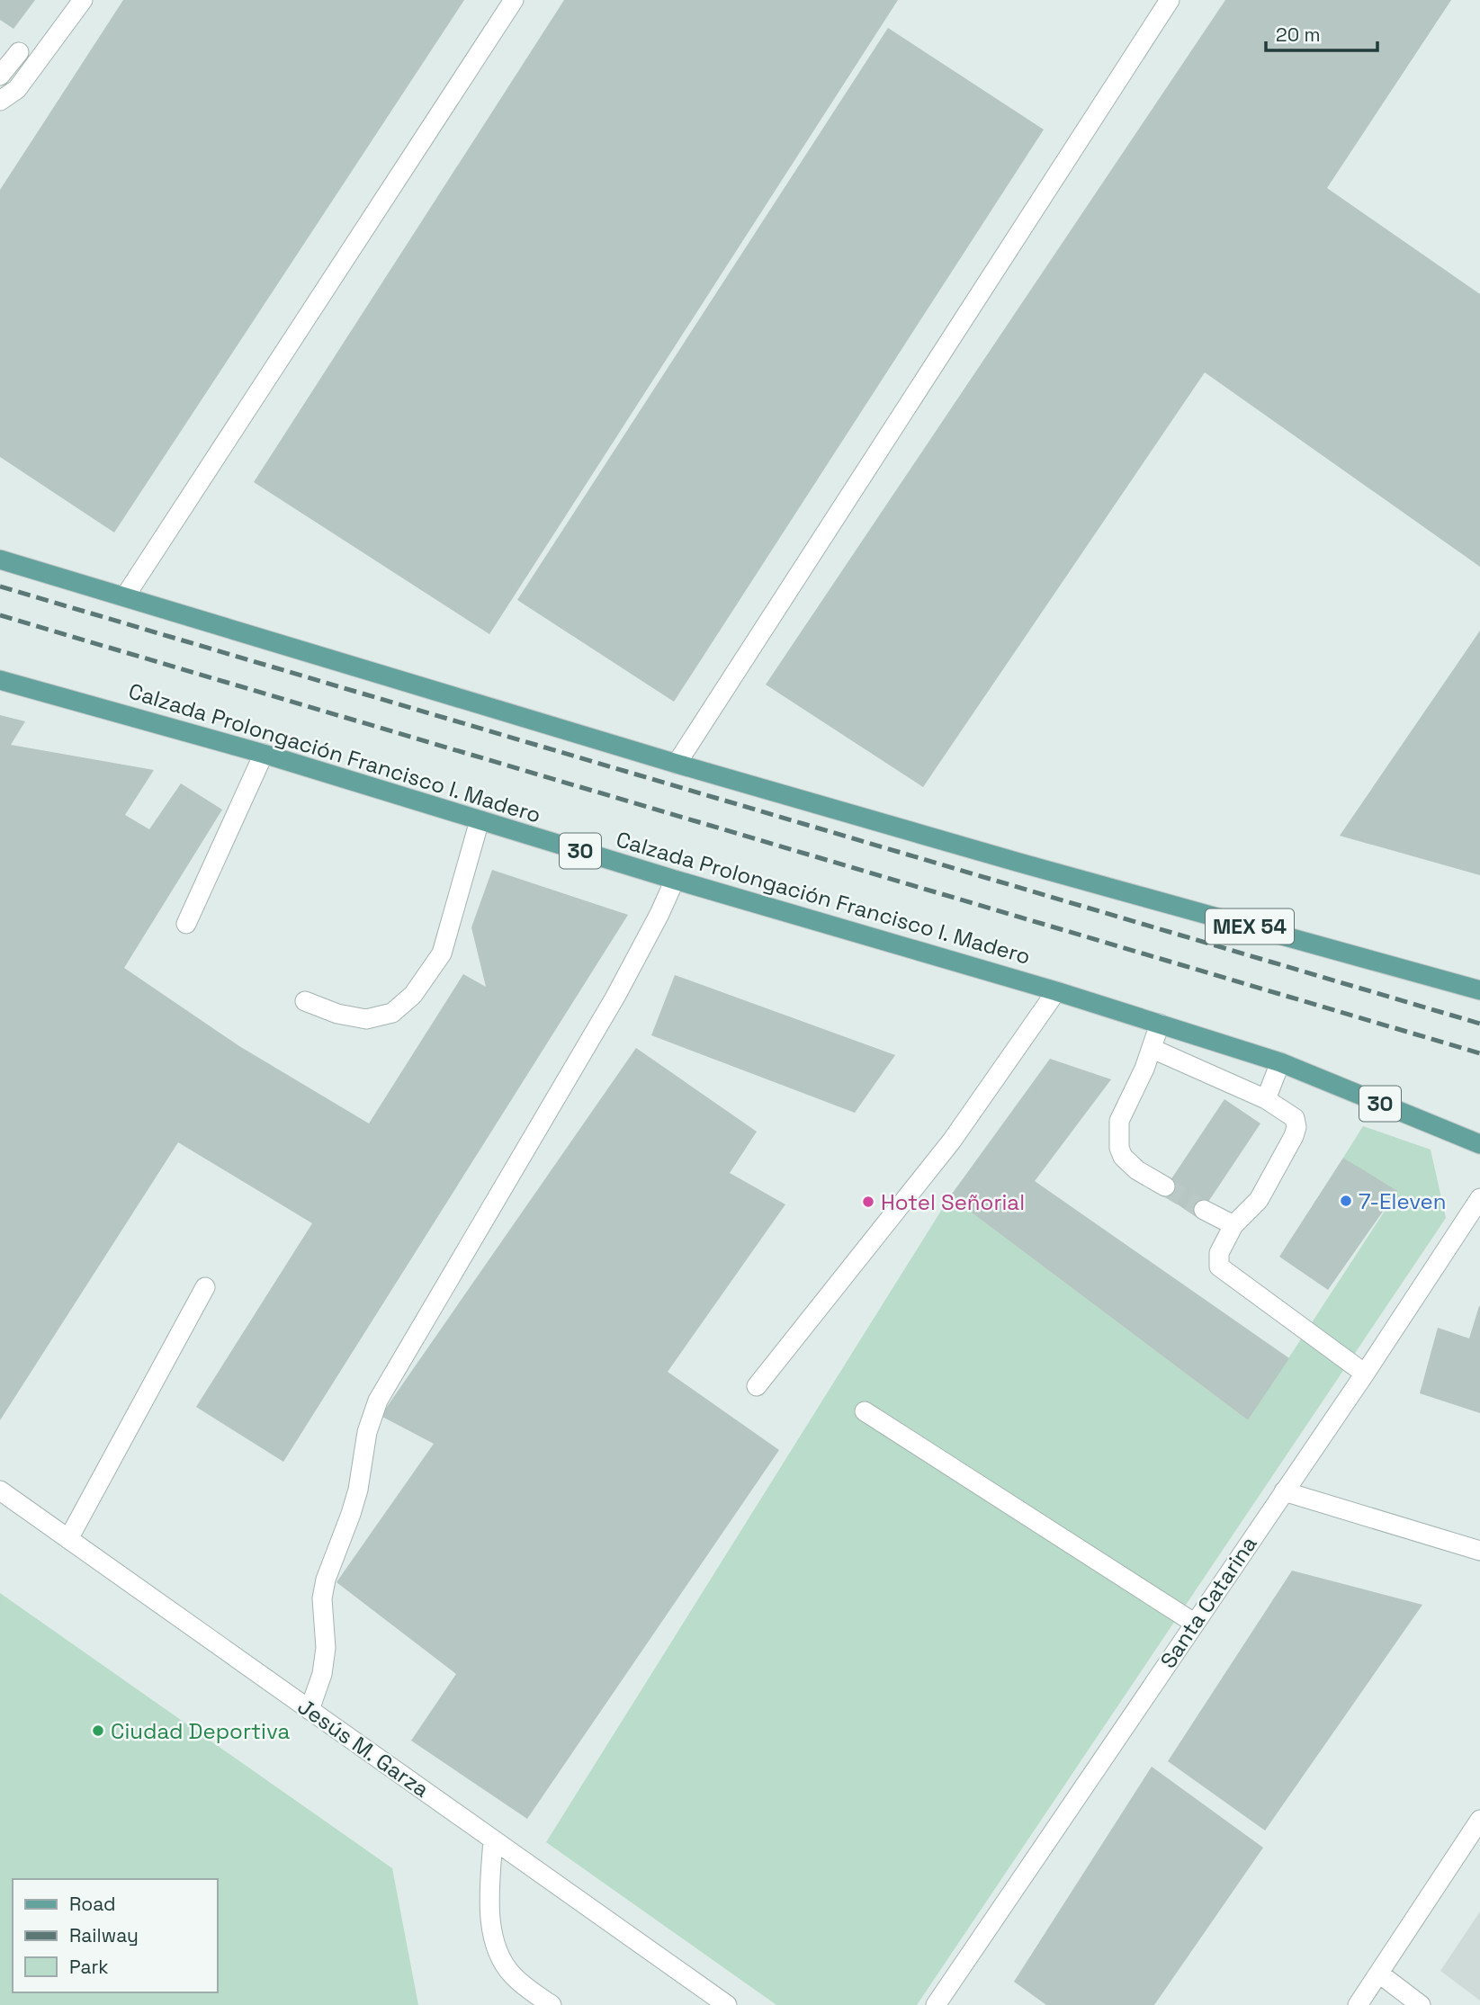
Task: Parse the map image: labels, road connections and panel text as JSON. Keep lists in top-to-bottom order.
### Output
{
  "streets": {
    "main road": ["Calzada Prolongación Francisco I. Madero", "30", "MEX 54"],
    "street": ["Santa Catarina", "Jesús M. Garza"]
  },
  "places": ["7-Eleven", "Hotel Señorial", "Ciudad Deportiva"],
  "legend": ["Road", "Railway", "Park"],
  "scale_bar": "20 m"
}
